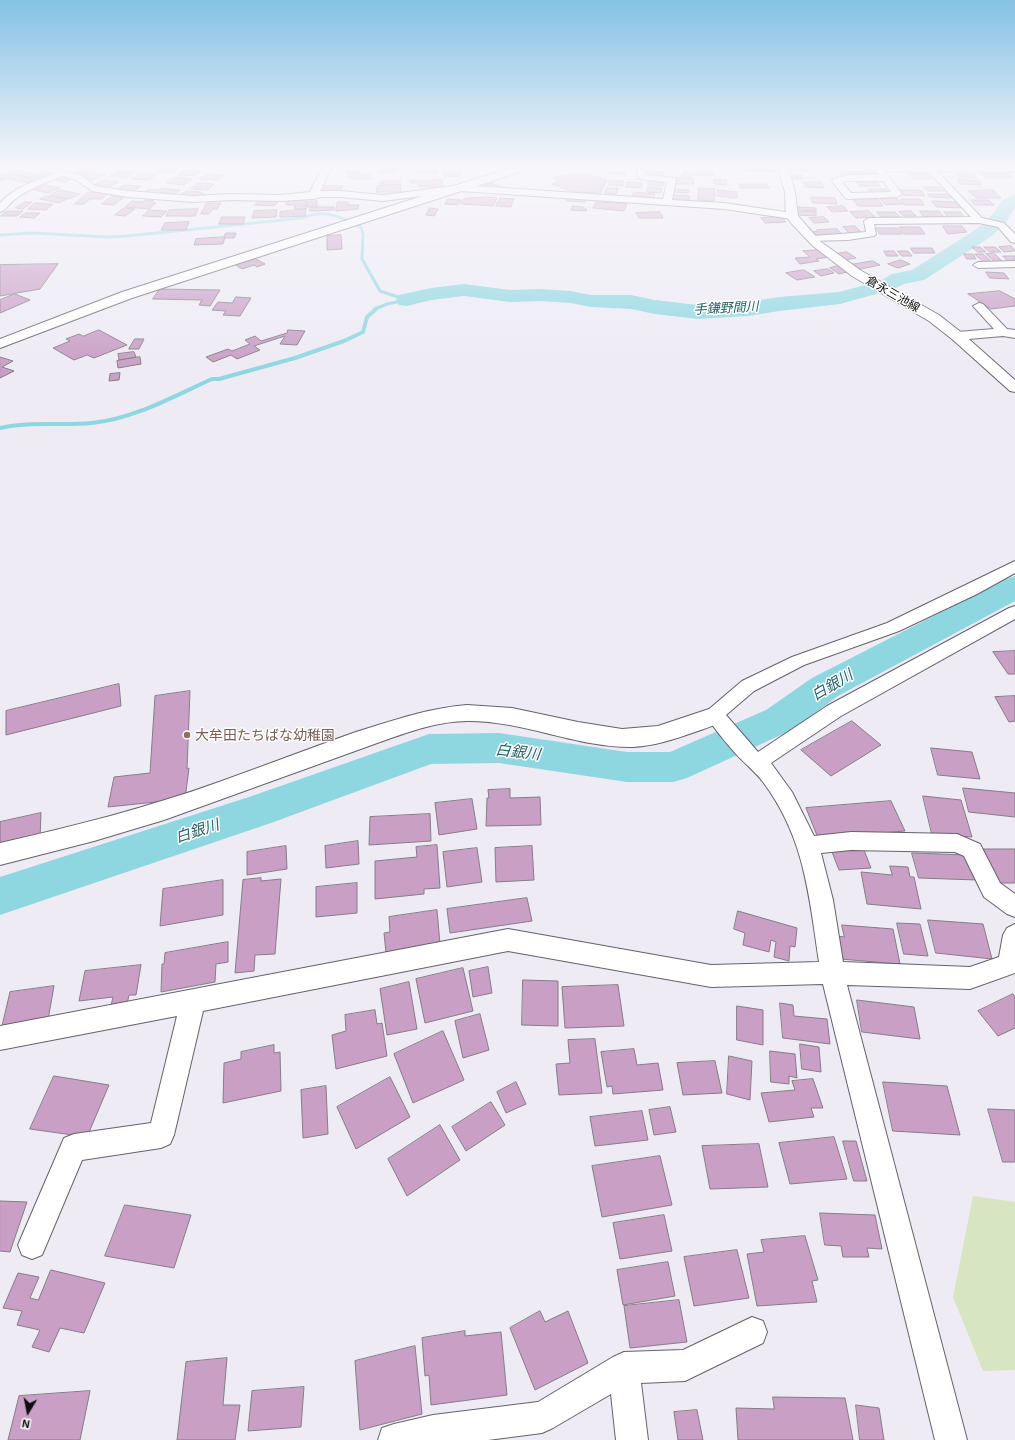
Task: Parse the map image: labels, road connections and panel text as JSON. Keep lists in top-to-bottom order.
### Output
{
  "streets": {
    "street": ["倉永三池線"]
  },
  "water": ["手鎌野間川", "白銀川"],
  "places": ["大牟田たちばな幼稚園"],
  "north": "bottom"
}
